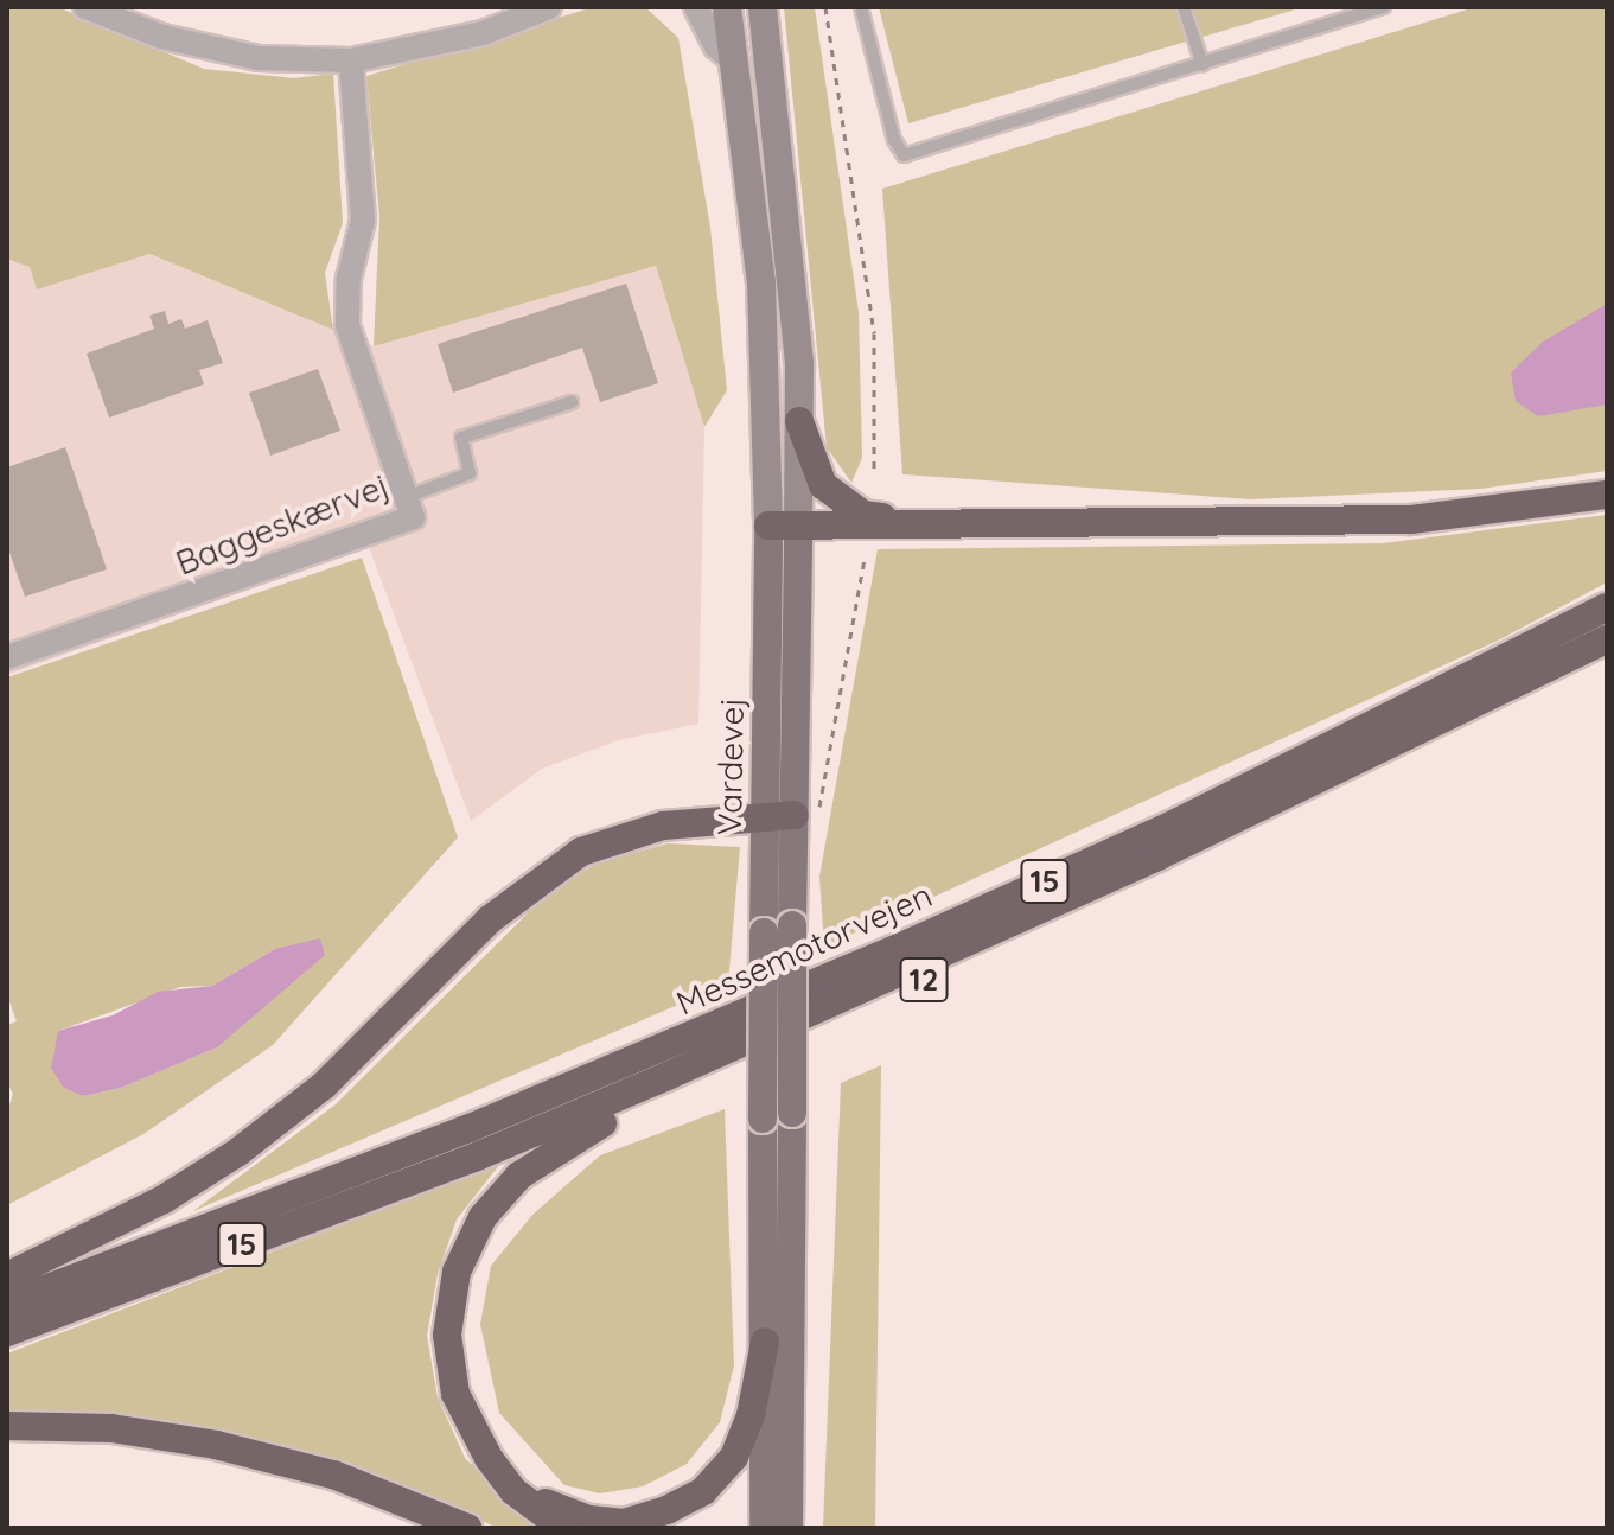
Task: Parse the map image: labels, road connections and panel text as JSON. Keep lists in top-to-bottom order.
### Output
{
  "streets": {
    "highway": ["15", "Messemotorvejen", "12"],
    "main road": ["Vardevej"],
    "street": ["Baggeskærvej"]
  },
  "crossings": [
    ["Messemotorvejen", "12"]
  ]
}
